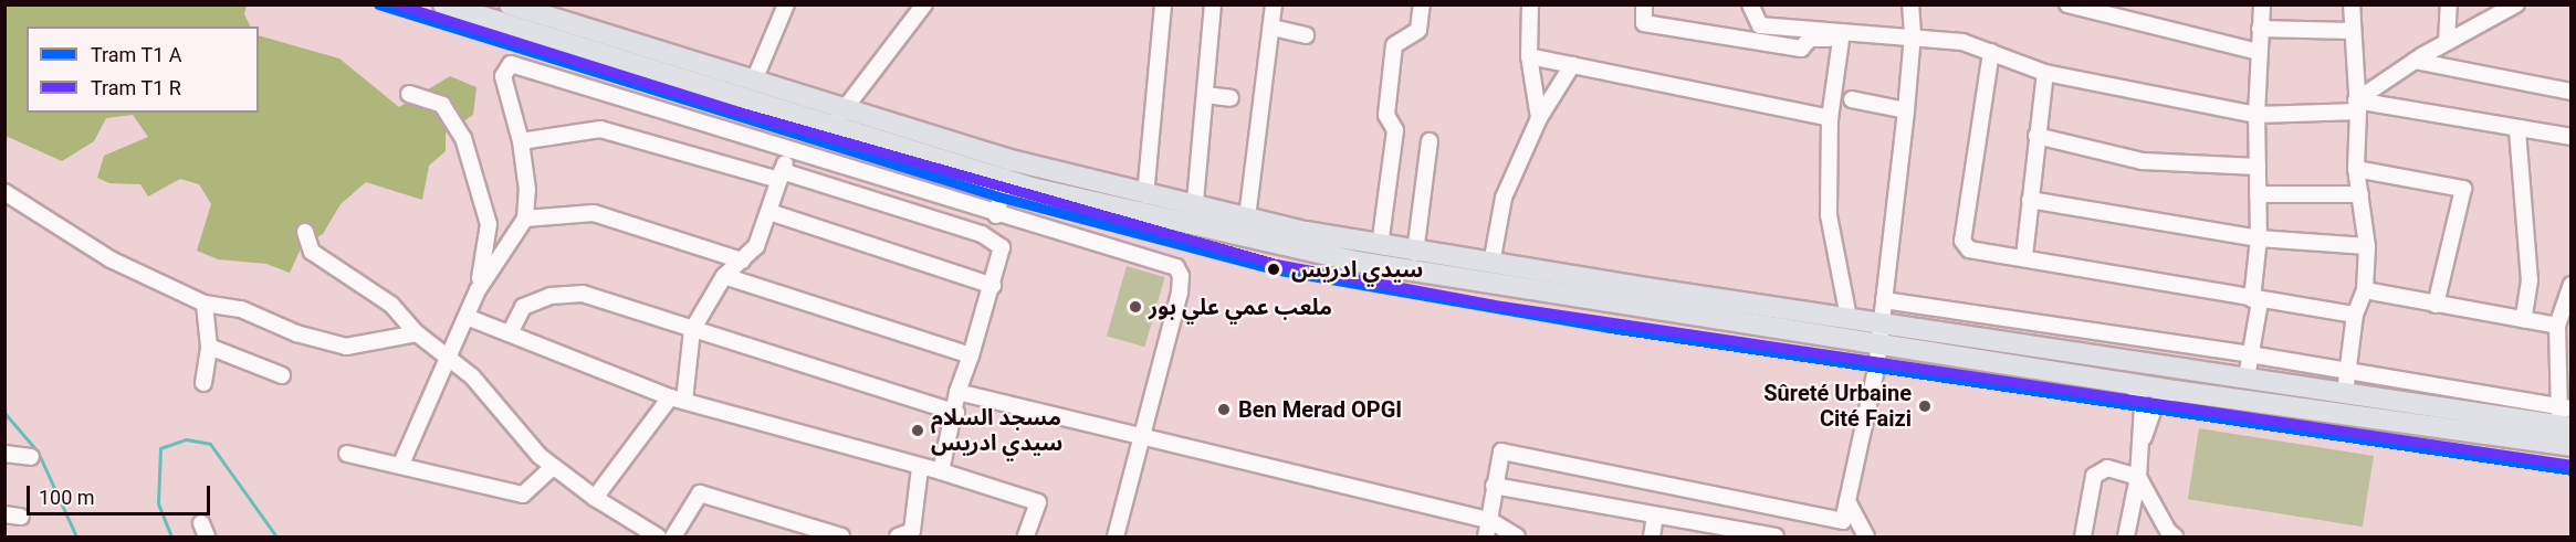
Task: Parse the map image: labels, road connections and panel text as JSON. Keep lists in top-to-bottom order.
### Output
{
  "places": [
    "سيدي ادريس",
    "ملعب عمي علي بور",
    "Sûreté Urbaine Cité Faizi",
    "Ben Merad OPGI",
    "مسجد السلام سيدي ادريس"
  ],
  "legend": ["Tram T1 A", "Tram T1 R"],
  "scale_bar": "100 m"
}
